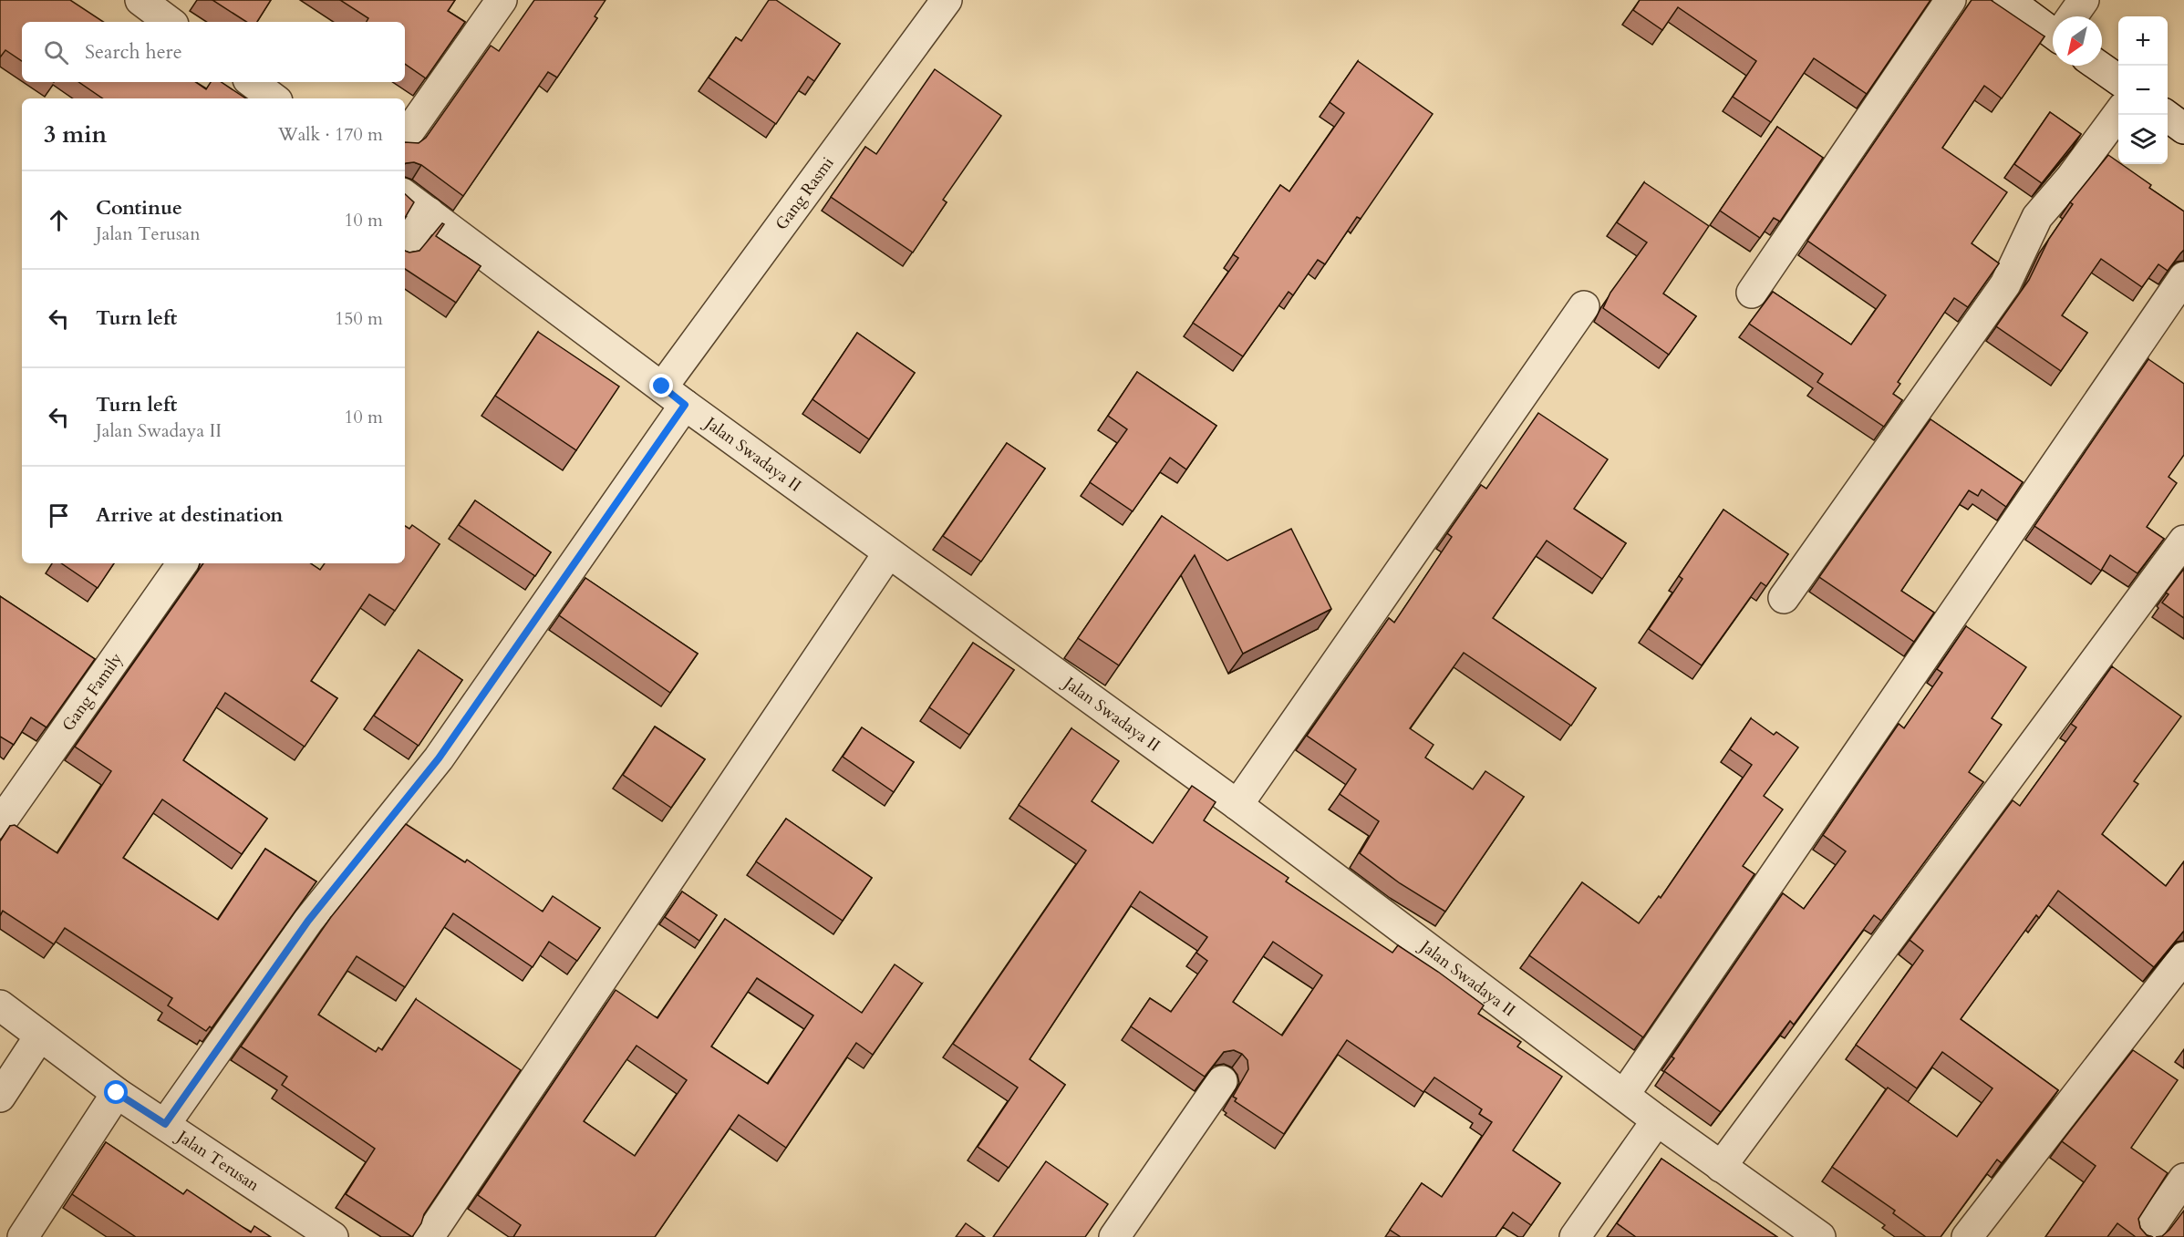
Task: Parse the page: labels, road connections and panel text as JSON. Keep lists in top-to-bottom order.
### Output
{
  "streets": {
    "street": [
      "Gang Rasmi",
      "Jalan Swadaya II",
      "Gang Family",
      "Jalan Terusan"
    ]
  },
  "crossings": [
    ["Gang Rasmi", "Jalan Swadaya II"],
    ["Gang Rasmi", "Jalan Terusan"]
  ],
  "north": "bottom left",
  "page": {
    "map_buttons": ["+", "−"],
    "search": "Search here",
    "heading": ["3 min", "Walk · 170 m"],
    "list": [
      ["Continue", "Jalan Terusan", "10 m"],
      ["Turn left", "150 m"],
      ["Turn left", "Jalan Swadaya II", "10 m"],
      "Arrive at destination"
    ]
  }
}
